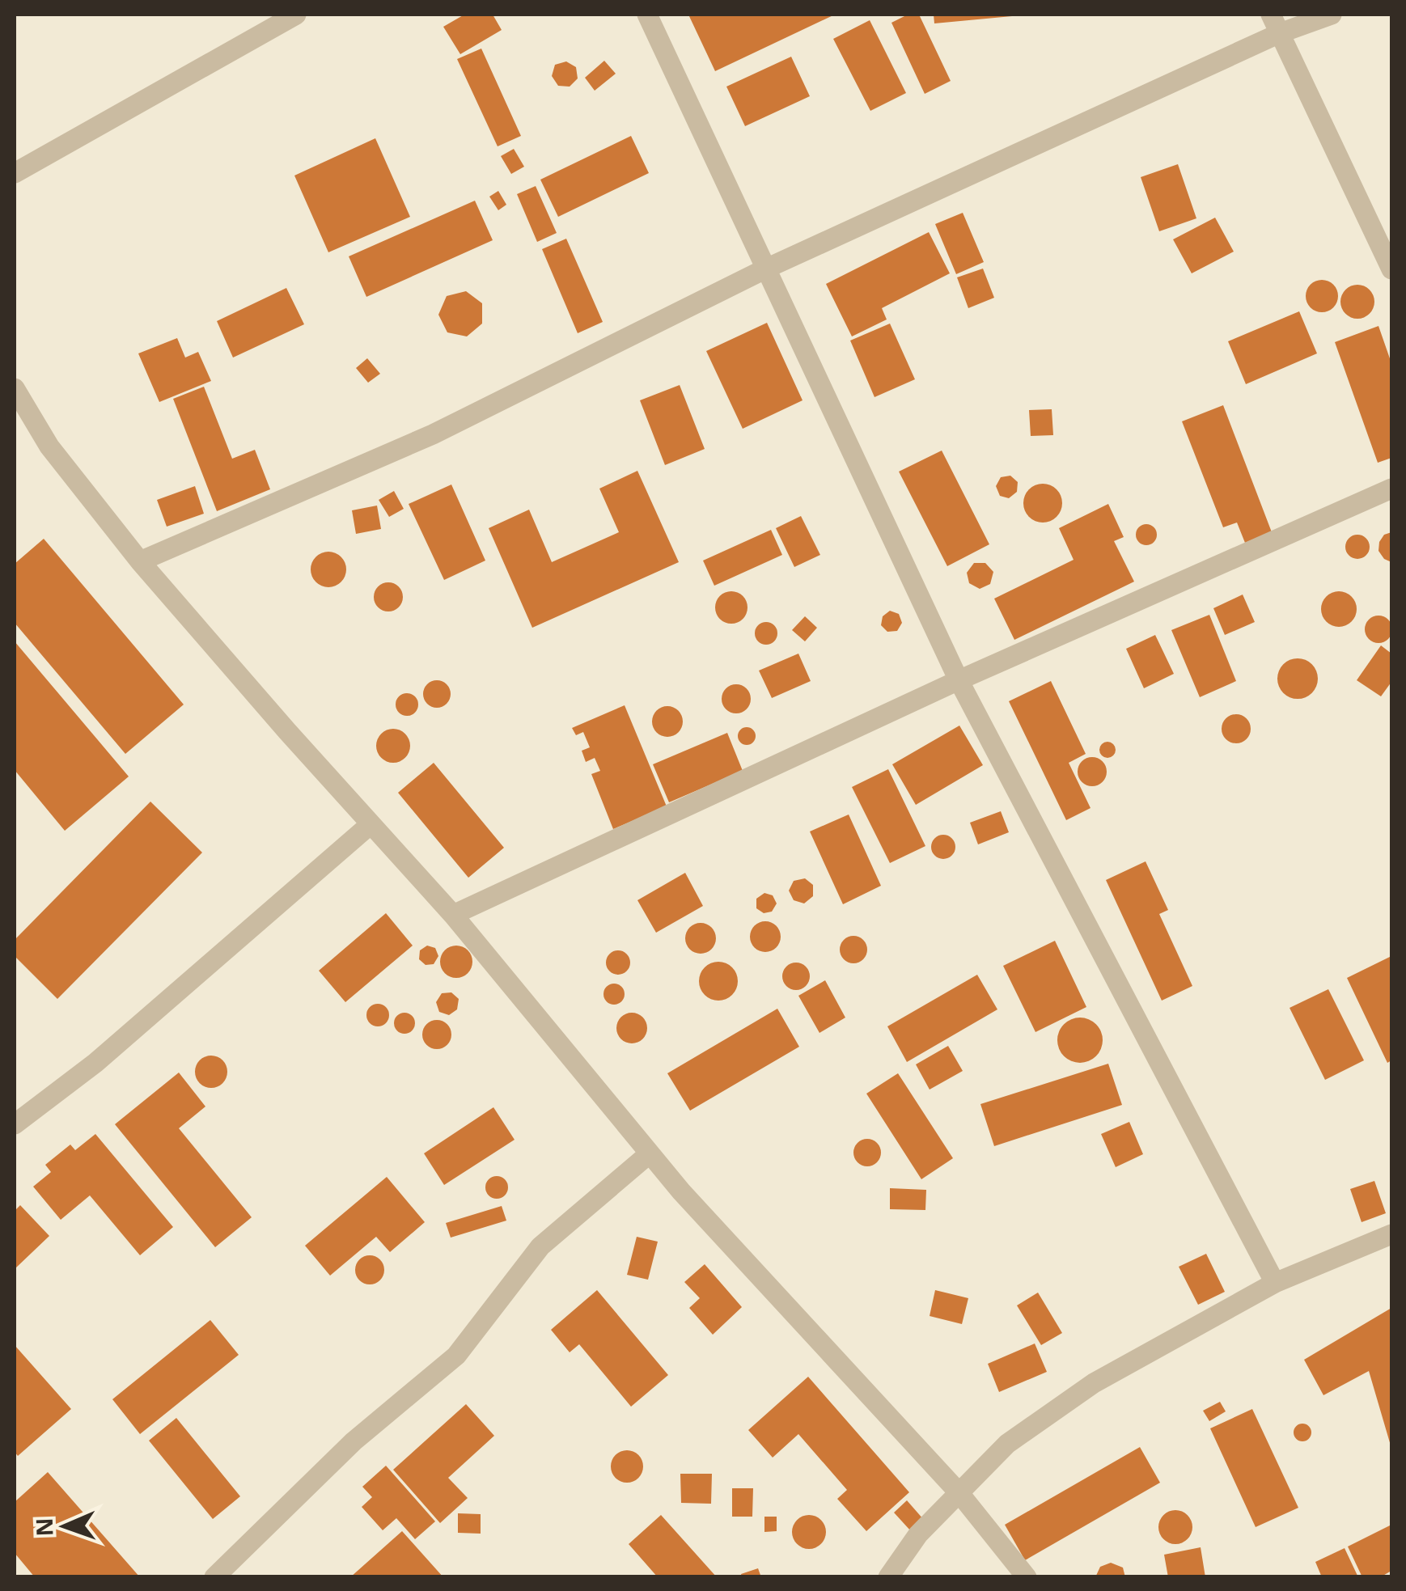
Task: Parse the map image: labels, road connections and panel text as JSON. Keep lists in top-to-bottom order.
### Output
{
  "north": "left"
}
